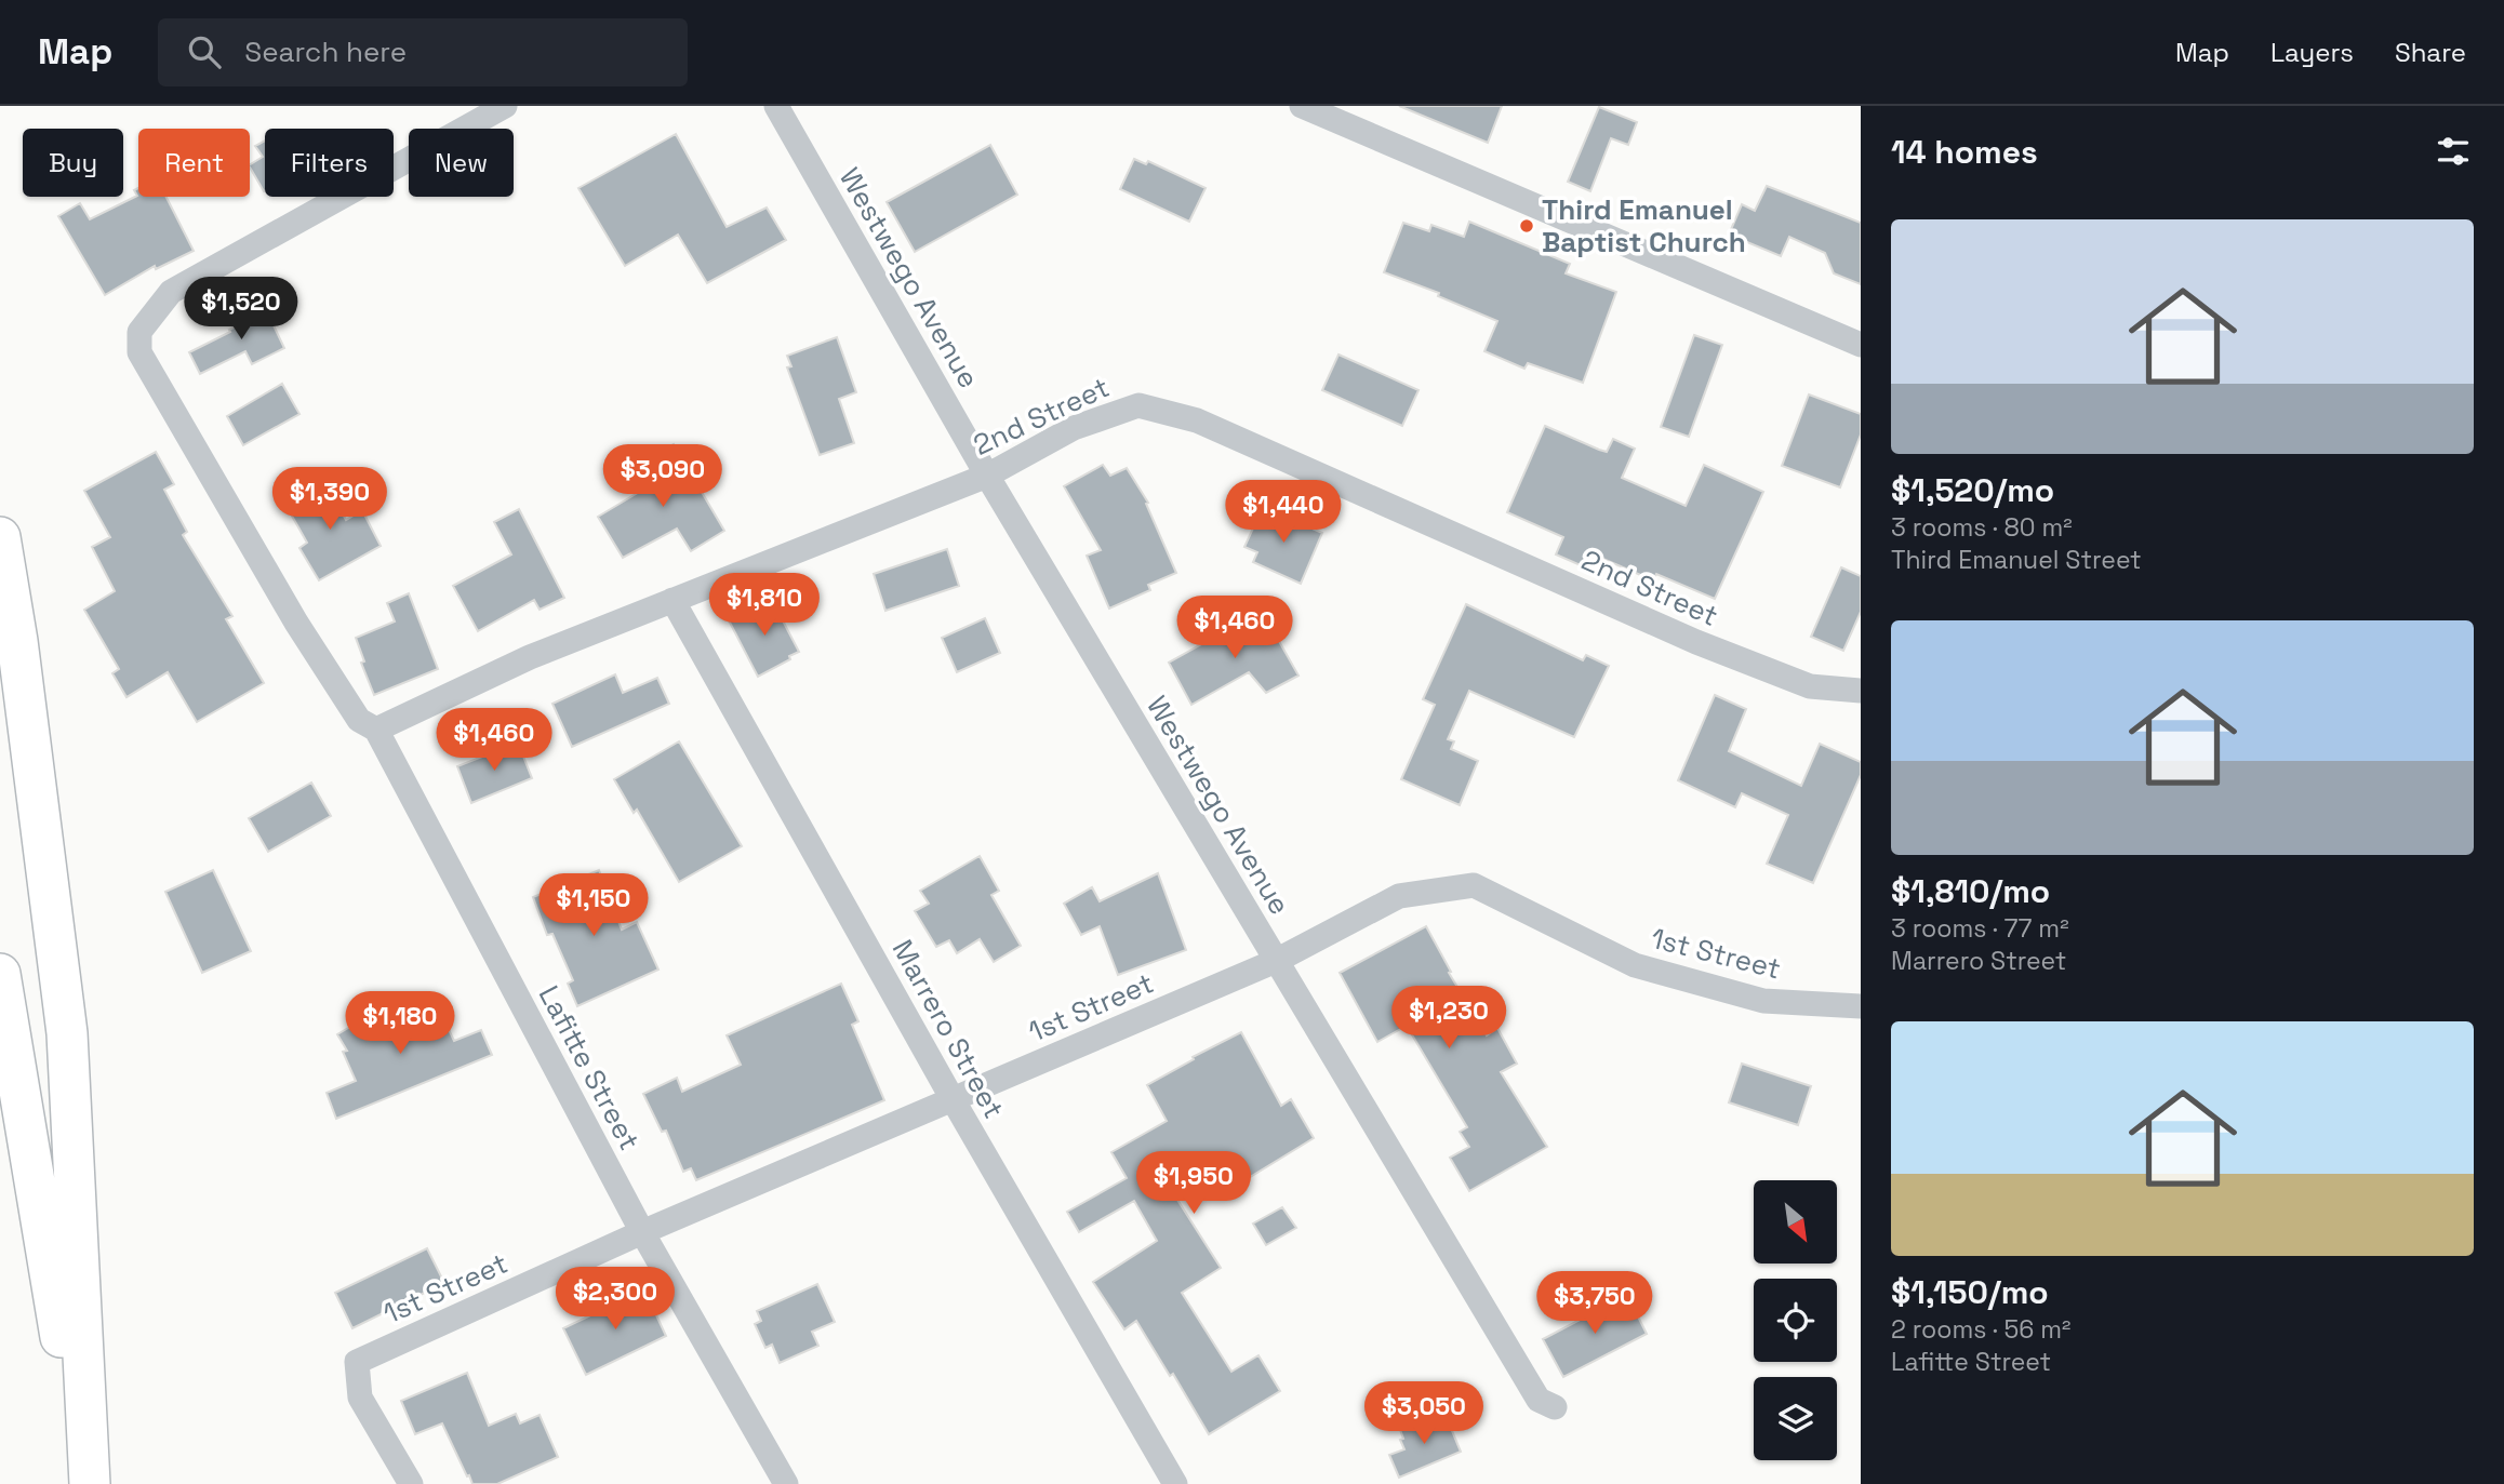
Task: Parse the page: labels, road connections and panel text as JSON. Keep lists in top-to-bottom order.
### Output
{
  "streets": {
    "street": [
      "Westwego Avenue",
      "2nd Street",
      "1st Street",
      "Marrero Street",
      "Lafitte Street"
    ]
  },
  "crossings": [
    ["Westwego Avenue", "2nd Street"],
    ["Westwego Avenue", "1st Street"],
    ["2nd Street", "Marrero Street"],
    ["2nd Street", "Lafitte Street"],
    ["1st Street", "Marrero Street"],
    ["1st Street", "Lafitte Street"]
  ],
  "places": ["Third Emanuel Baptist Church"],
  "north": "bottom right",
  "page": {
    "header": "Map",
    "search": "Search here",
    "nav": ["Map", "Layers", "Share"],
    "heading": "14 homes",
    "chip": [
      "Buy",
      "Rent",
      "Filters",
      "New"
    ],
    "list": [
      {
        "name": "$1,520/mo",
        "note": "3 rooms · 80 m² · Third Emanuel Street"
      },
      {
        "name": "$1,810/mo",
        "note": "3 rooms · 77 m² · Marrero Street"
      },
      {
        "name": "$1,150/mo",
        "note": "2 rooms · 56 m² · Lafitte Street"
      }
    ],
    "price": [
      "$1,520",
      "$3,090",
      "$1,390",
      "$1,440",
      "$1,810",
      "$1,460",
      "$1,460",
      "$1,150",
      "$1,230",
      "$1,180",
      "$1,950",
      "$2,300",
      "$3,750",
      "$3,050"
    ]
  }
}
